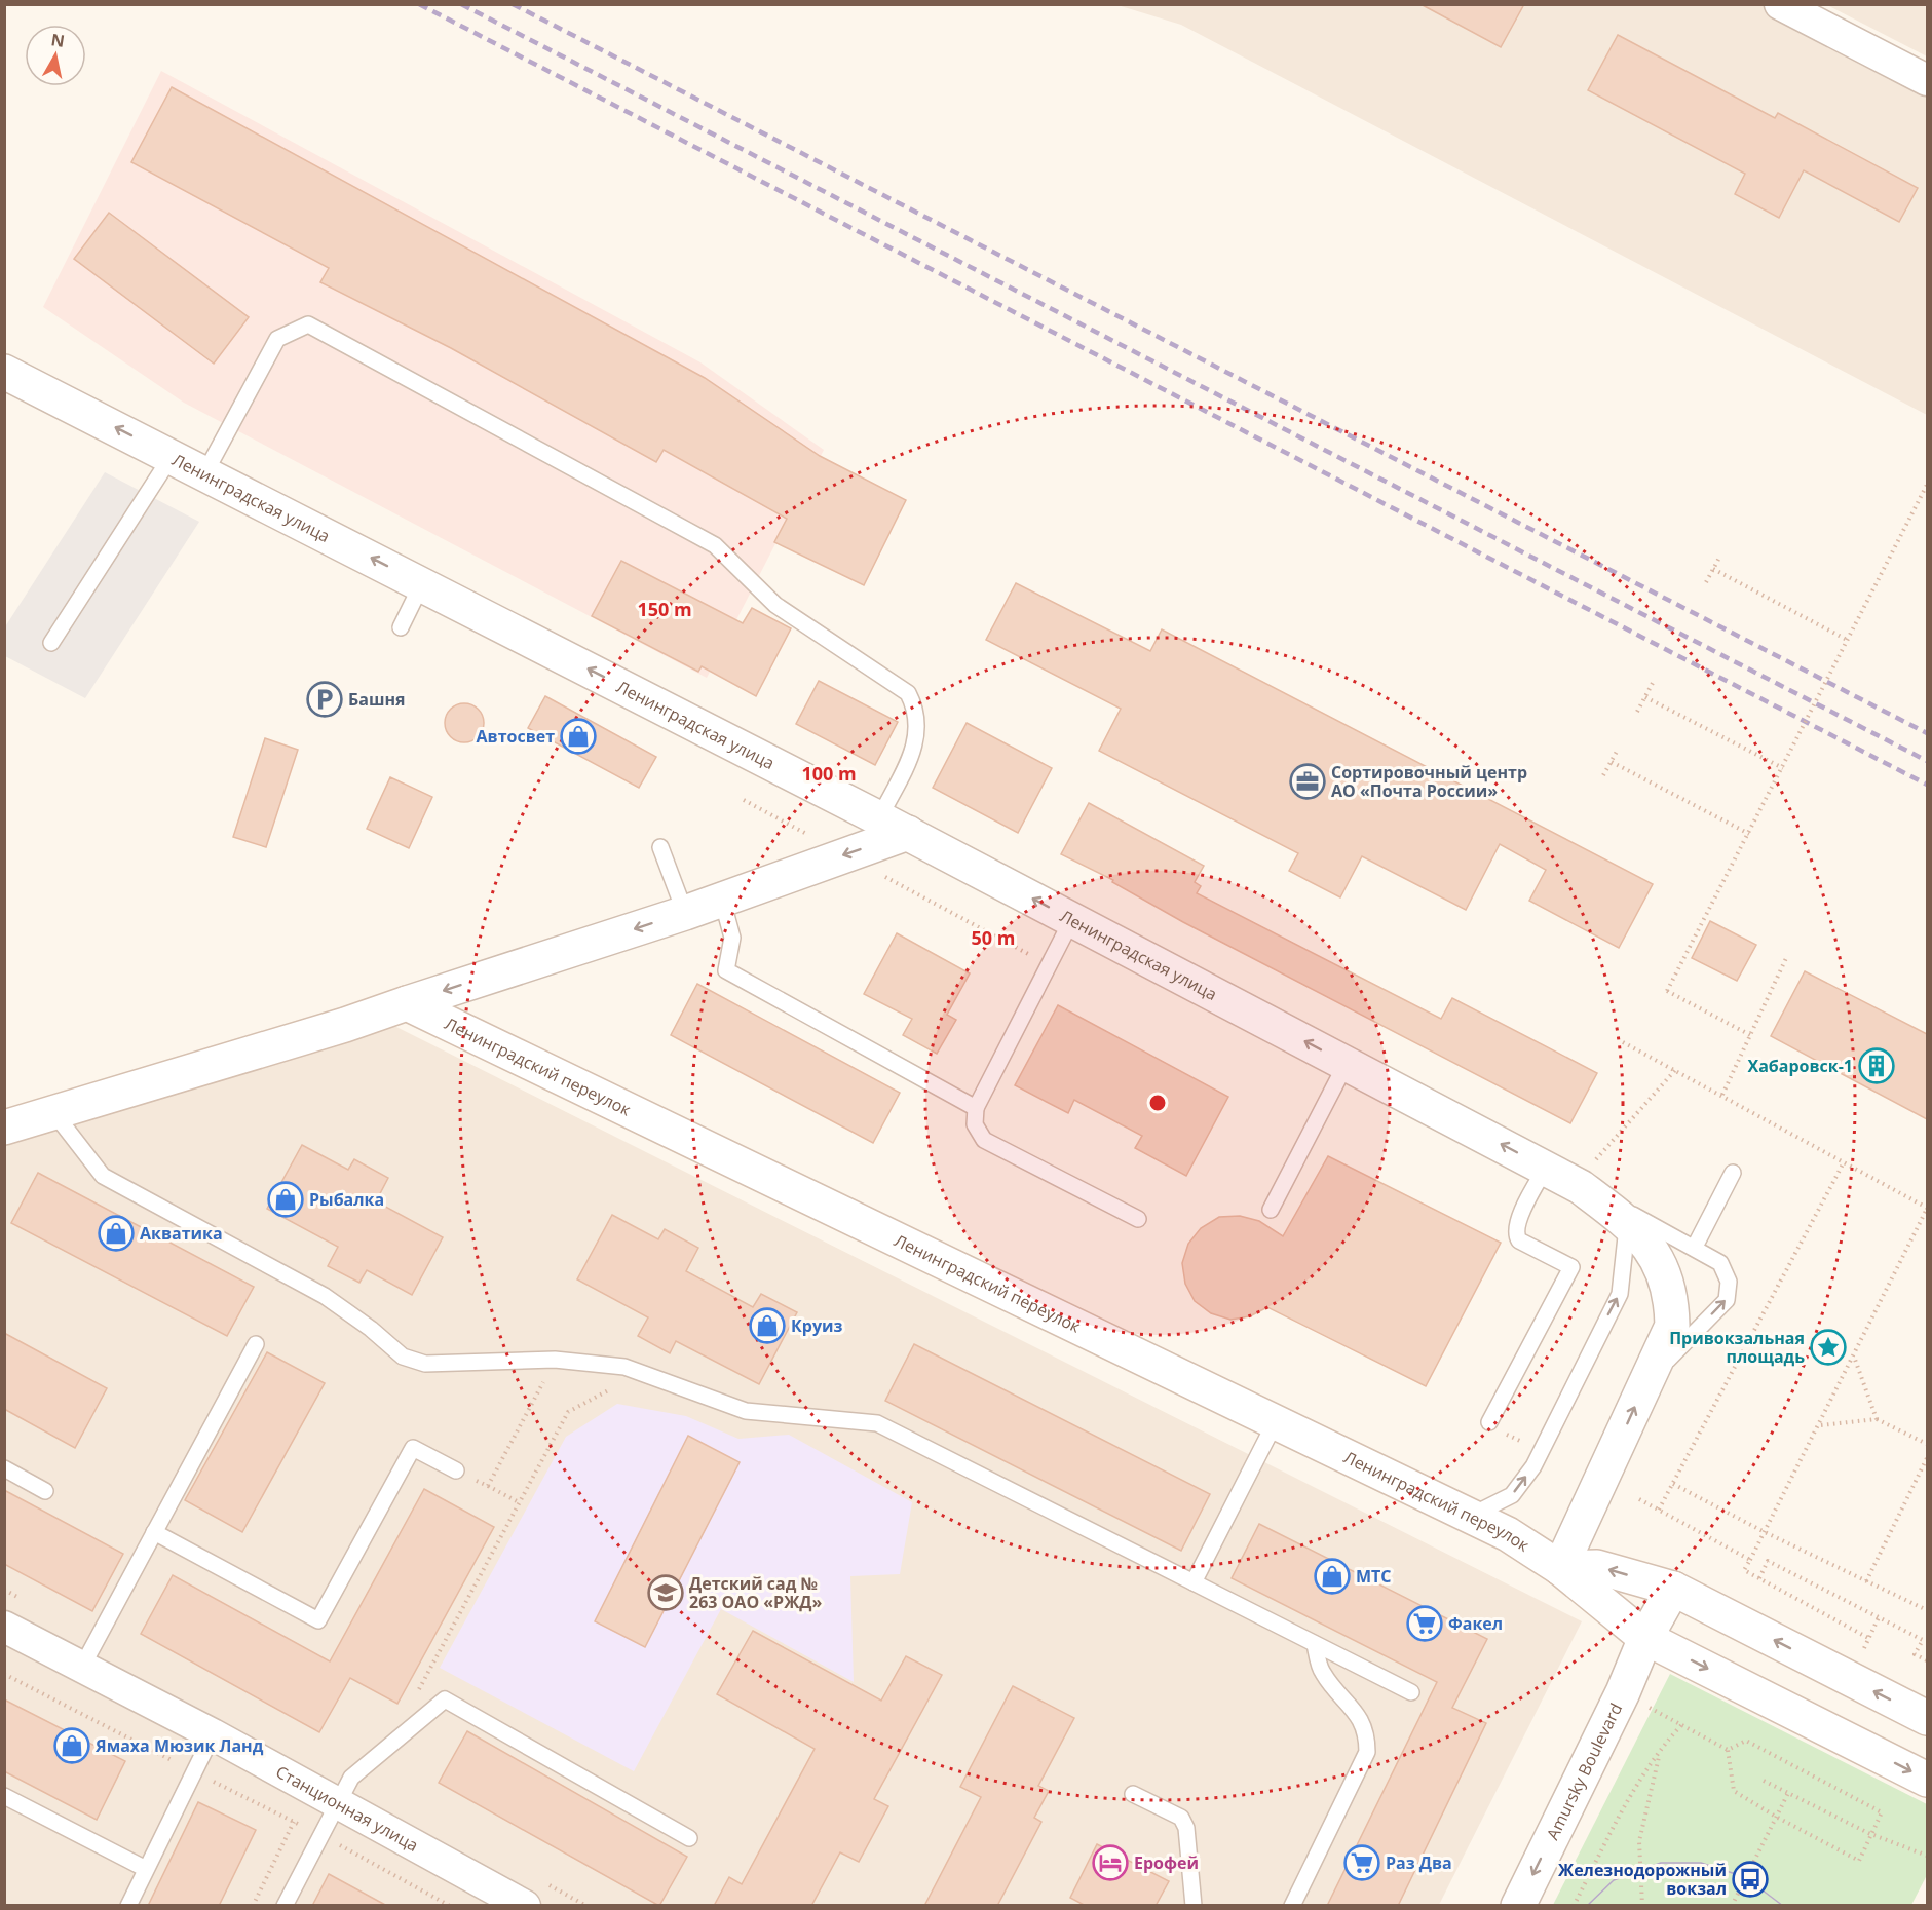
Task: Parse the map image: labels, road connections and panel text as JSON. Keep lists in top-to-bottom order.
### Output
{
  "streets": {
    "street": [
      "Ленинградская улица",
      "Ленинградский переулок",
      "Amursky Boulevard",
      "Станционная улица"
    ]
  },
  "crossings": [
    ["Ленинградская улица", "Ленинградский переулок"],
    ["Ленинградский переулок", "Amursky Boulevard"]
  ],
  "one_way": ["Ленинградская улица", "Amursky Boulevard"],
  "places": {
    "parking": ["Башня"],
    "shop": [
      "Автосвет",
      "Рыбалка",
      "Акватика",
      "Круиз",
      "МТС",
      "Ямаха Мюзик Ланд"
    ],
    "office": ["Сортировочный центр АО «Почта России»"],
    "building": ["Хабаровск-1"],
    "place": ["Привокзальная площадь"],
    "school or university": ["Детский сад № 263 ОАО «РЖД»"],
    "supermarket": ["Факел", "Раз Два"],
    "hotel": ["Ерофей"],
    "bus stop": ["Железнодорожный вокзал"]
  },
  "north": "top",
  "rings": ["150 m", "100 m", "50 m"]
}
